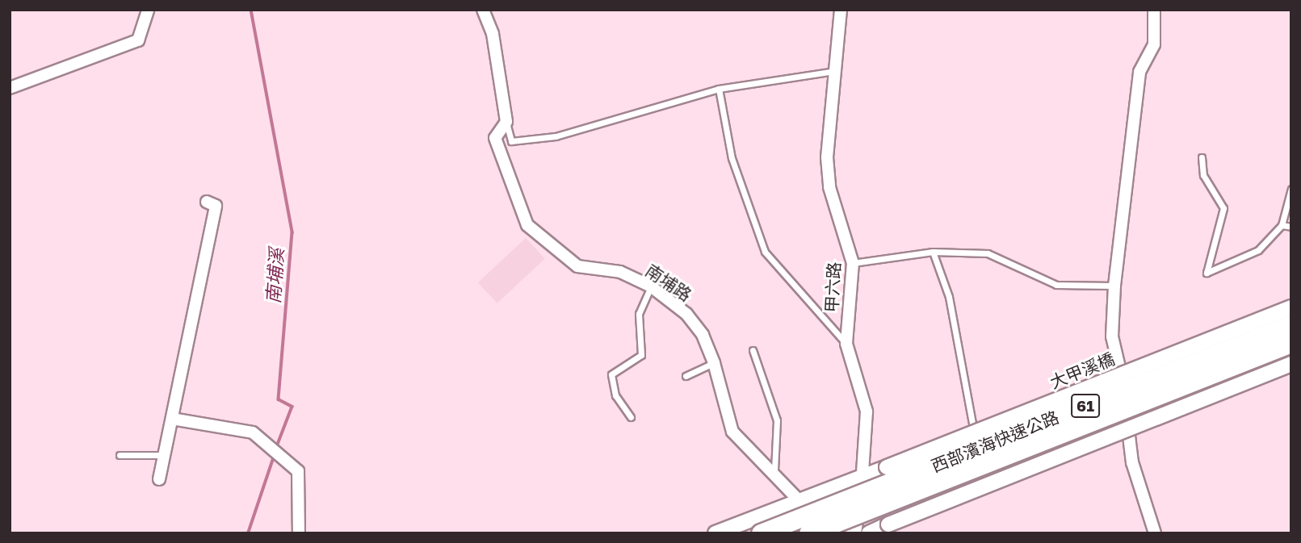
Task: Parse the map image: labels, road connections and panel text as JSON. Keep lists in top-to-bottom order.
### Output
{
  "streets": {
    "highway": ["61", "西部濱海快速公路"],
    "street": ["南埔路", "甲六路", "大甲溪橋"]
  },
  "crossings": [
    ["南埔路", "大甲溪橋"],
    ["甲六路", "大甲溪橋"]
  ],
  "water": ["南埔溪"]
}
